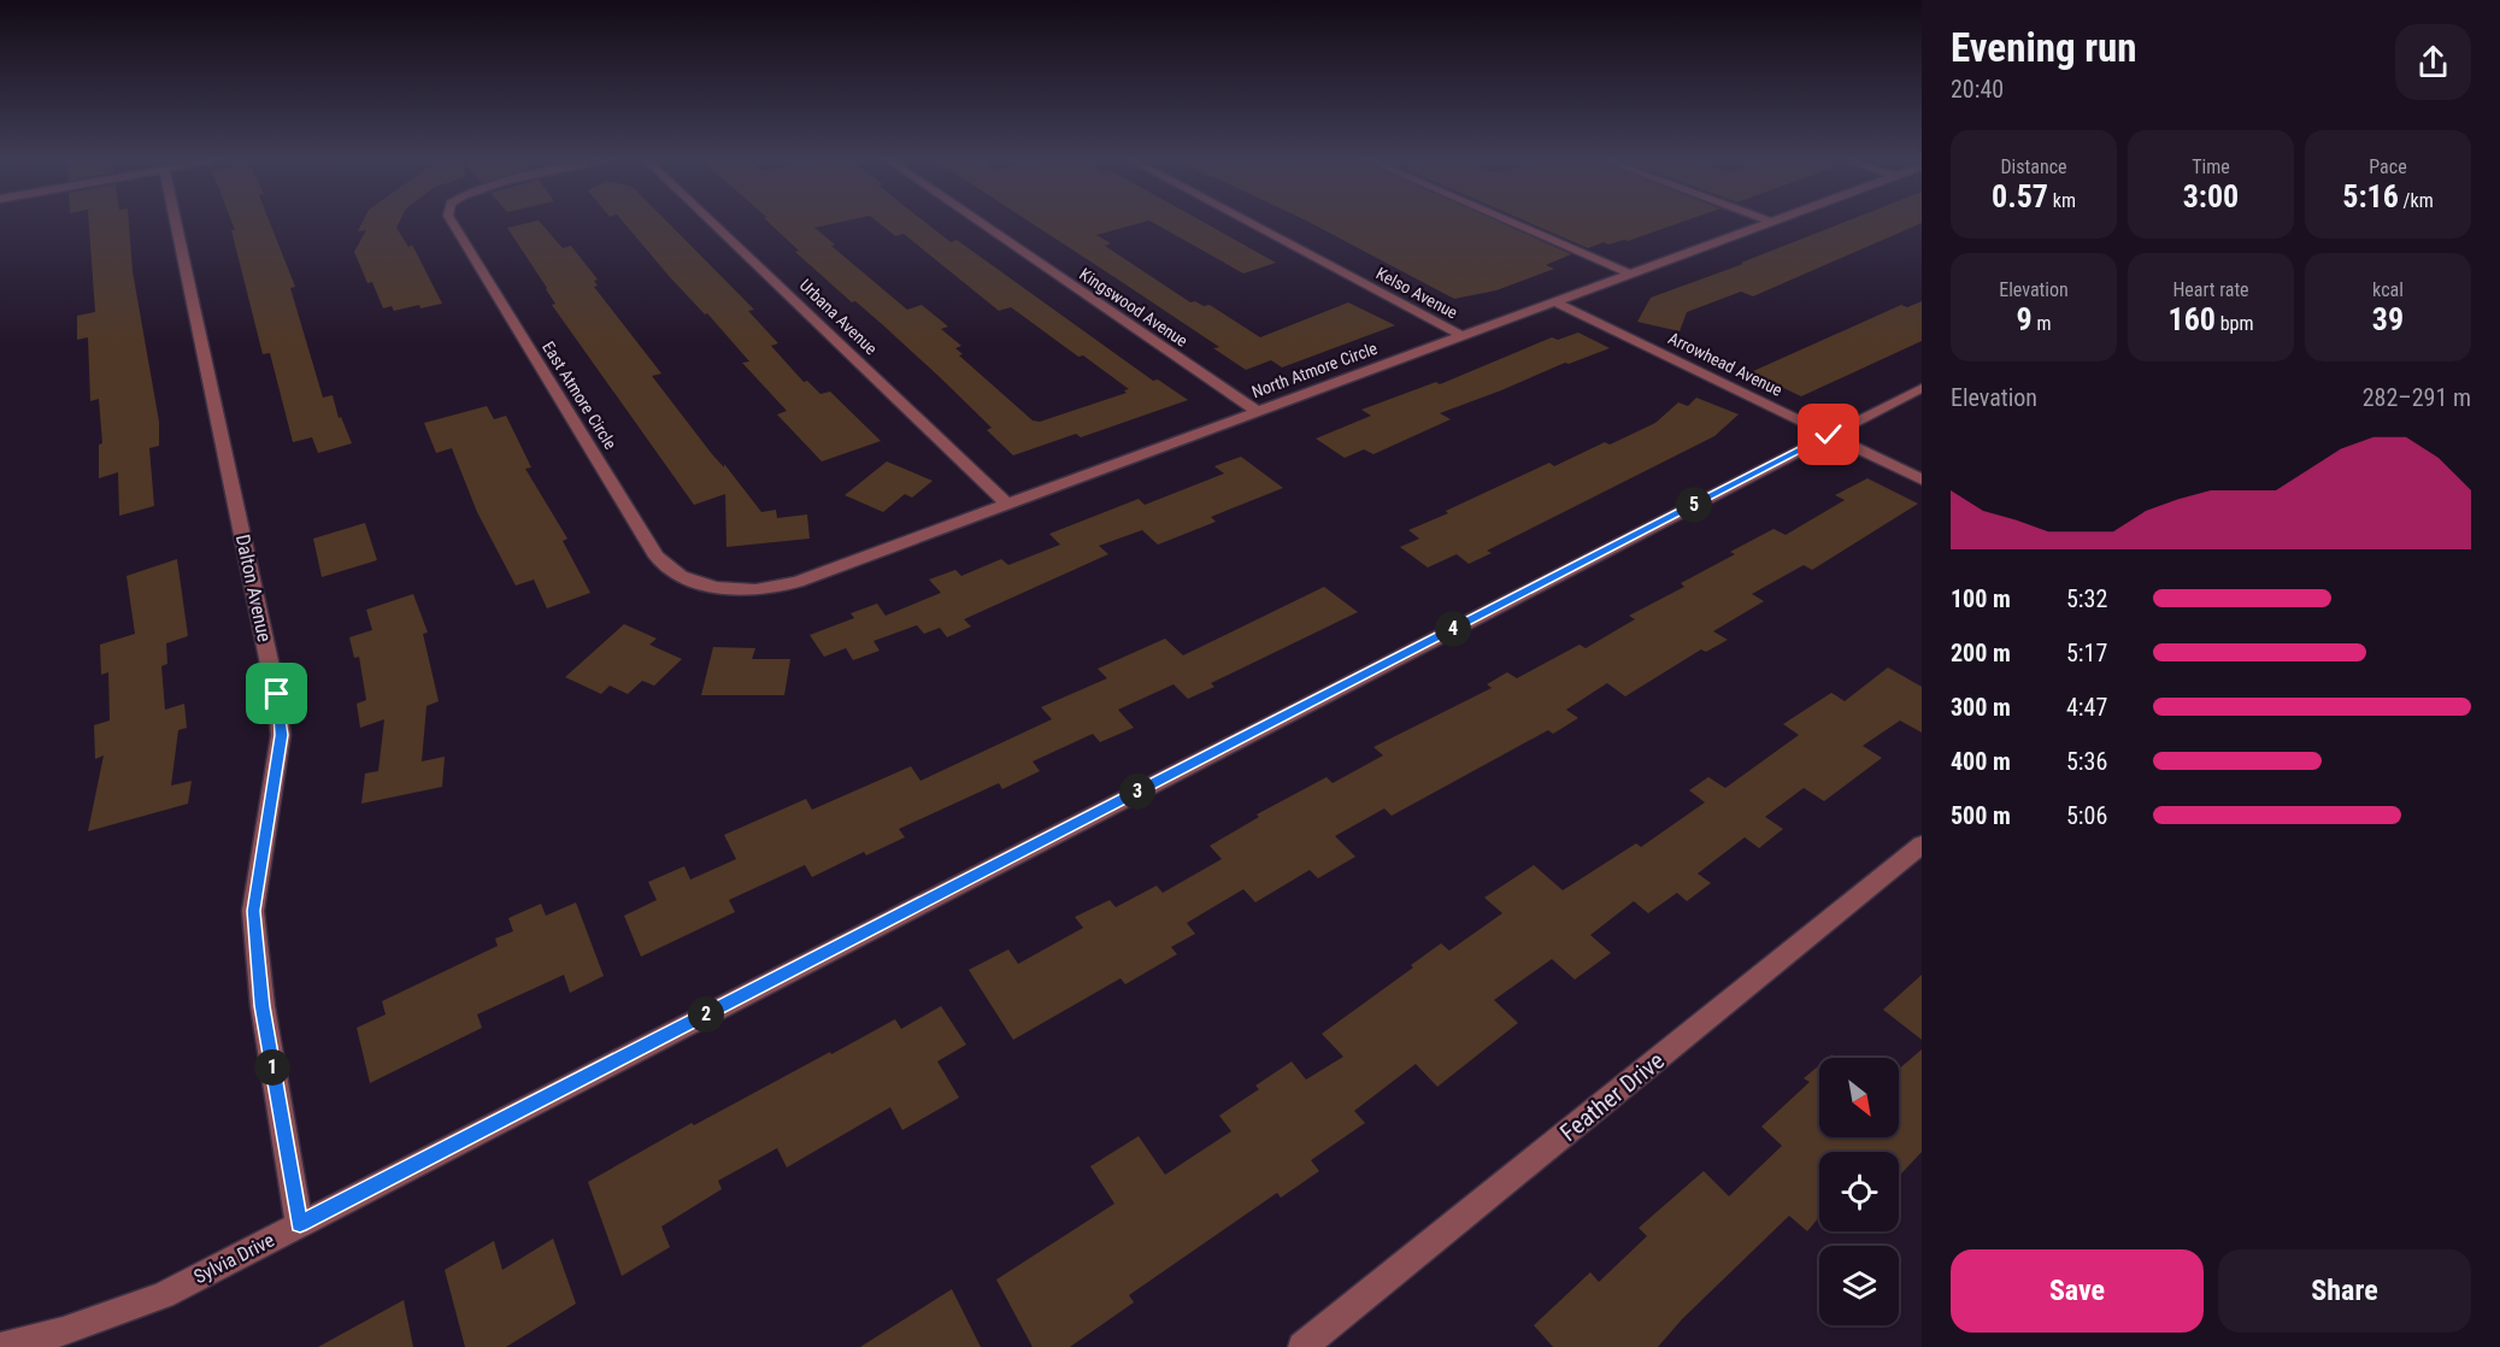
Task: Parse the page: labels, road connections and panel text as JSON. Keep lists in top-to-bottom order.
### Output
{
  "streets": {
    "street": [
      "Kelso Avenue",
      "Kingswood Avenue",
      "Urbana Avenue",
      "Arrowhead Avenue",
      "North Atmore Circle",
      "East Atmore Circle",
      "Dalton Avenue",
      "Feather Drive",
      "Sylvia Drive"
    ]
  },
  "crossings": [
    ["Kelso Avenue", "North Atmore Circle"],
    ["Kingswood Avenue", "North Atmore Circle"],
    ["Urbana Avenue", "North Atmore Circle"],
    ["Arrowhead Avenue", "North Atmore Circle"],
    ["Arrowhead Avenue", "Sylvia Drive"],
    ["North Atmore Circle", "East Atmore Circle"],
    ["Dalton Avenue", "Sylvia Drive"]
  ],
  "north": "bottom right",
  "page": {
    "heading": ["Evening run", "20:40"],
    "stats": [
      ["Distance", "0.57 km"],
      ["Time", "3:00"],
      ["Pace", "5:16 /km"],
      ["Elevation", "9 m"],
      ["Heart rate", "160 bpm"],
      ["kcal", "39"]
    ],
    "chart": ["Elevation", "282–291 m"],
    "pins": [
      "5",
      "4",
      "3",
      "2",
      "1"
    ],
    "list": [
      {
        "name": "100 m",
        "note": "5:32"
      },
      {
        "name": "200 m",
        "note": "5:17"
      },
      {
        "name": "300 m",
        "note": "4:47"
      },
      {
        "name": "400 m",
        "note": "5:36"
      },
      {
        "name": "500 m",
        "note": "5:06"
      }
    ],
    "buttons": ["Save", "Share"]
  }
}
